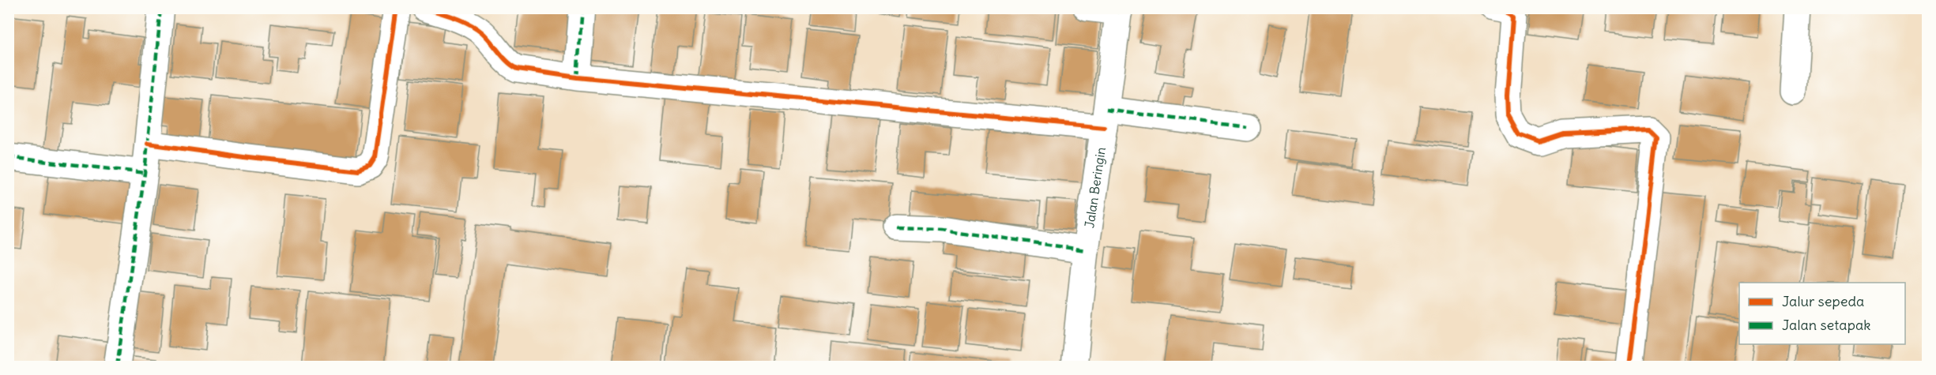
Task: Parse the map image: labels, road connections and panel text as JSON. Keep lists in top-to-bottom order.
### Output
{
  "streets": {
    "street": ["Jalan Beringin"]
  },
  "legend": ["Jalur sepeda", "Jalan setapak"]
}
